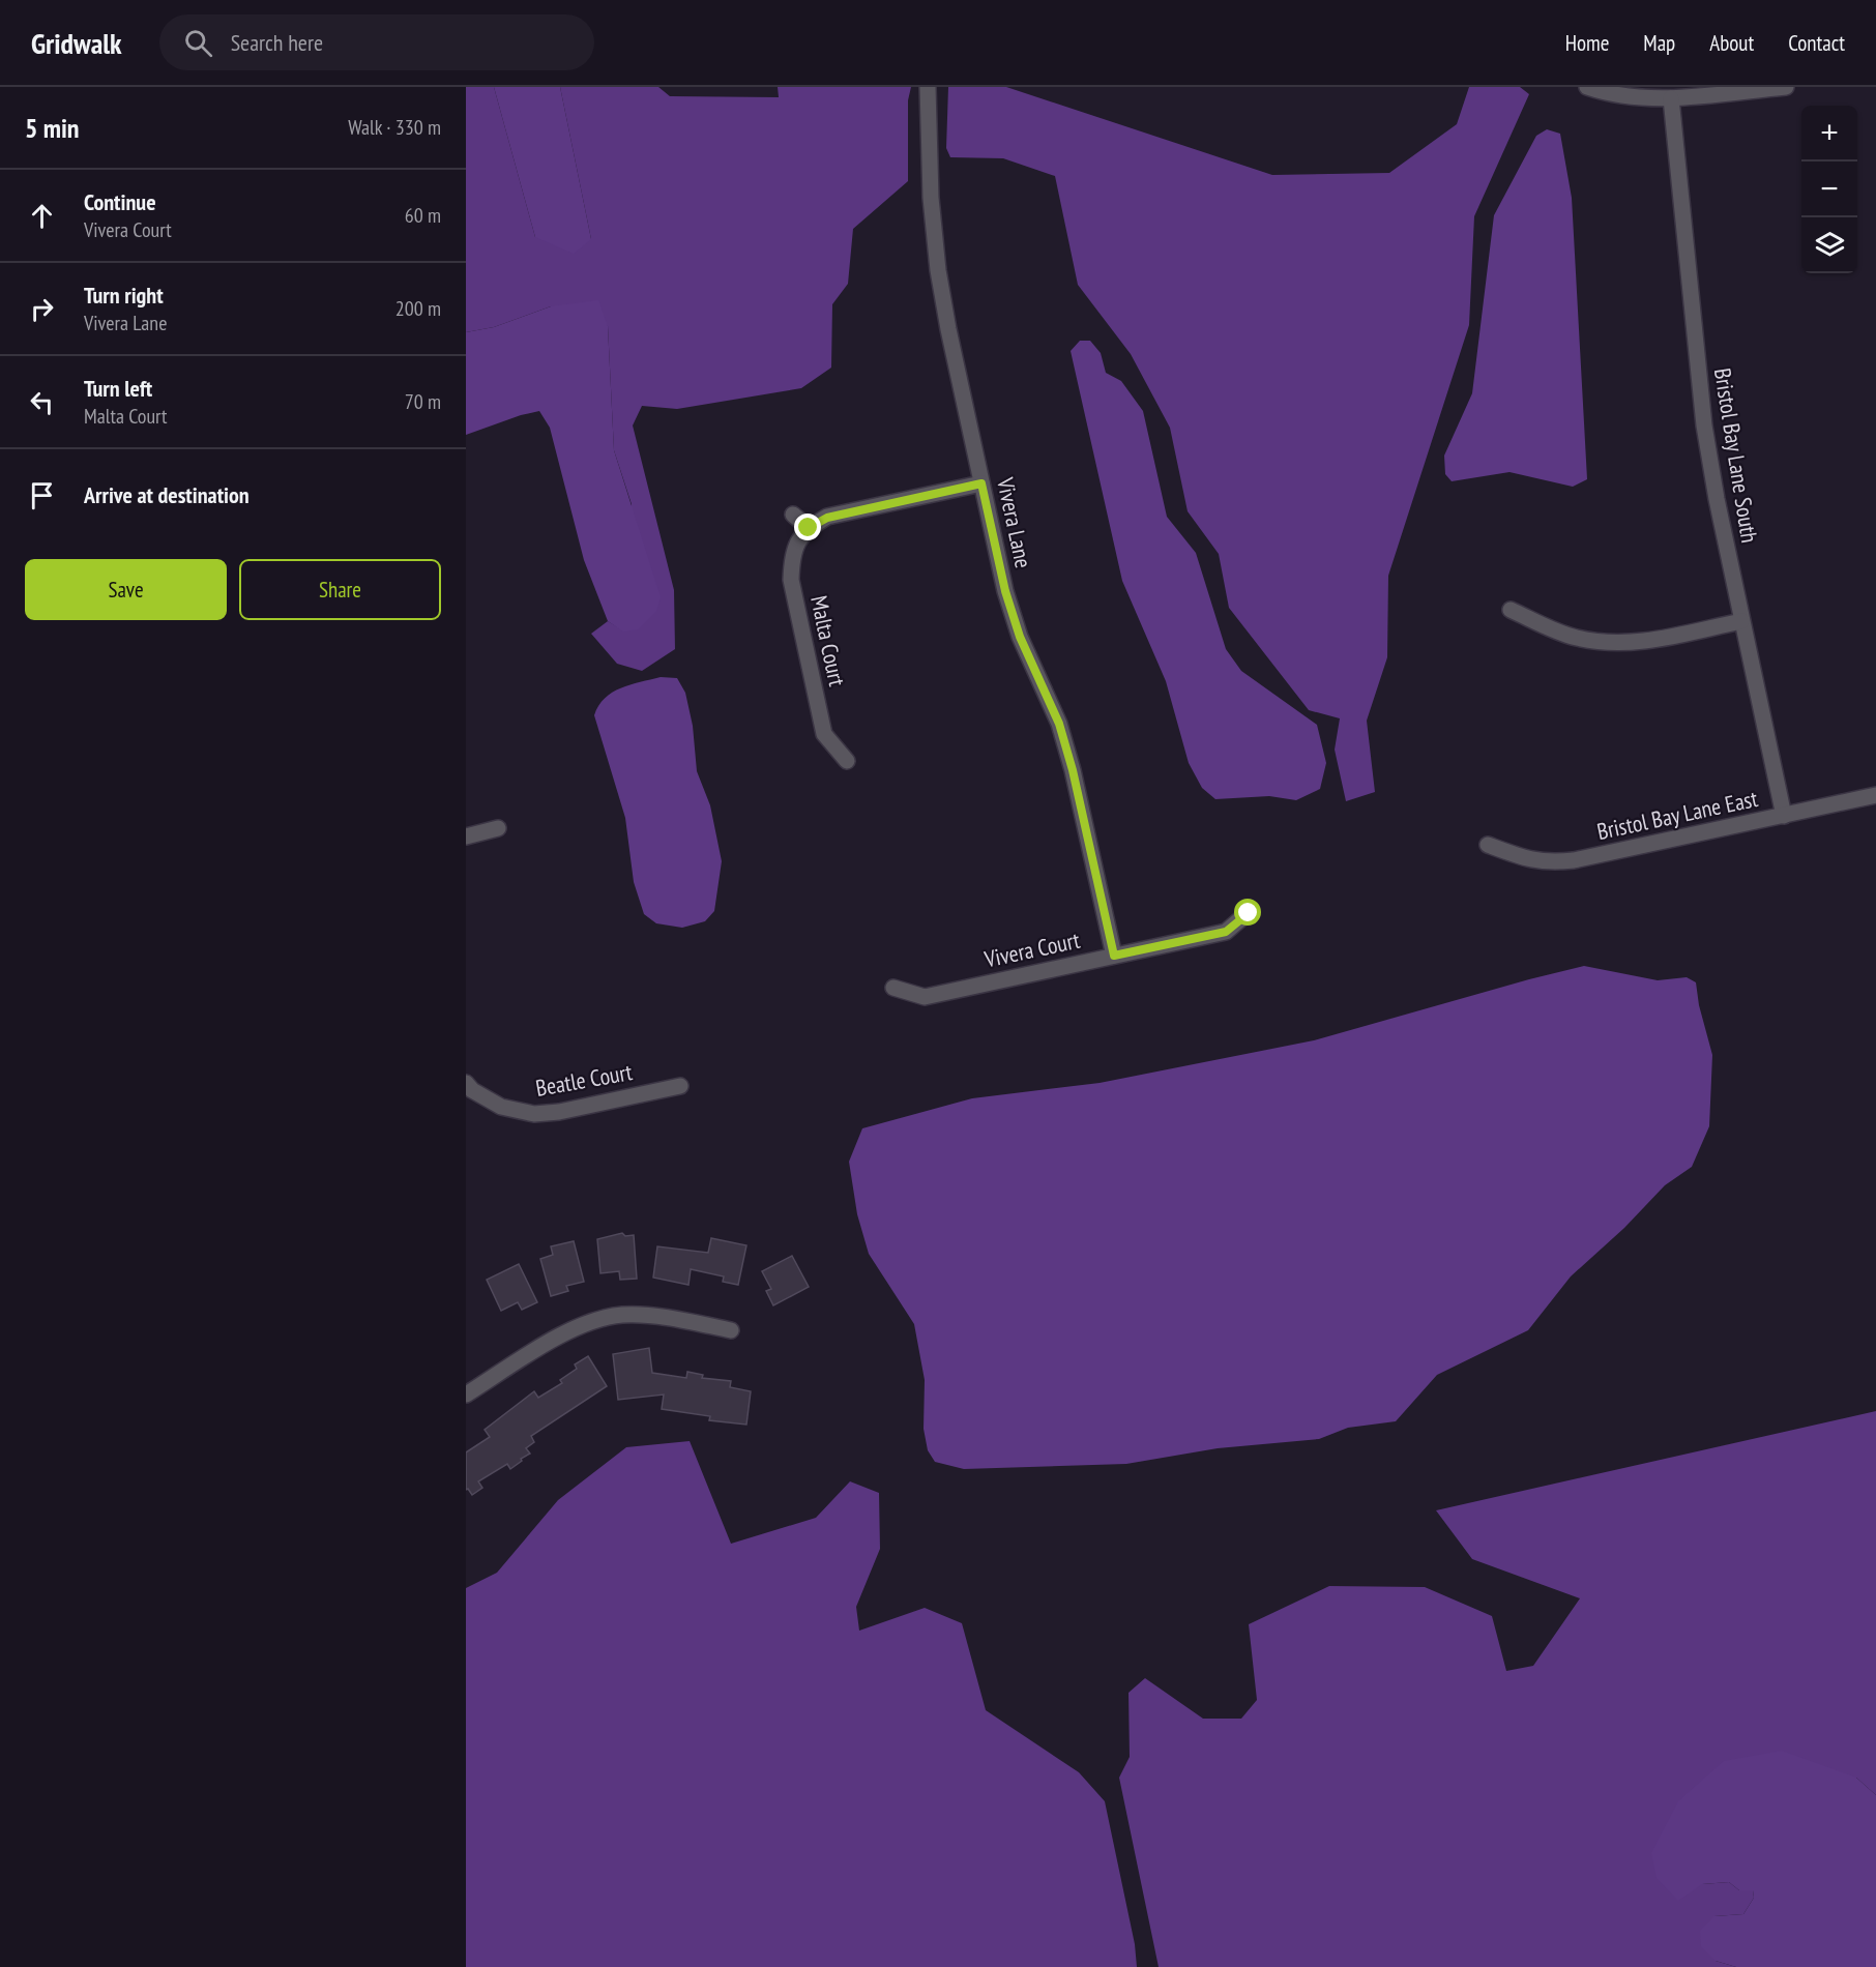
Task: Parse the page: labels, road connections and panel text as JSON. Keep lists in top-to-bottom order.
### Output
{
  "streets": {
    "street": [
      "Bristol Bay Lane South",
      "Vivera Lane",
      "Malta Court",
      "Bristol Bay Lane East",
      "Vivera Court",
      "Beatle Court"
    ]
  },
  "crossings": [
    ["Bristol Bay Lane South", "Bristol Bay Lane East"],
    ["Vivera Lane", "Vivera Court"]
  ],
  "page": {
    "header": "Gridwalk",
    "search": "Search here",
    "nav": [
      "Home",
      "Map",
      "About",
      "Contact"
    ],
    "heading": ["5 min", "Walk · 330 m"],
    "map_buttons": ["+", "−"],
    "list": [
      ["Continue", "Vivera Court", "60 m"],
      ["Turn right", "Vivera Lane", "200 m"],
      ["Turn left", "Malta Court", "70 m"],
      "Arrive at destination"
    ],
    "buttons": ["Save", "Share"]
  }
}
